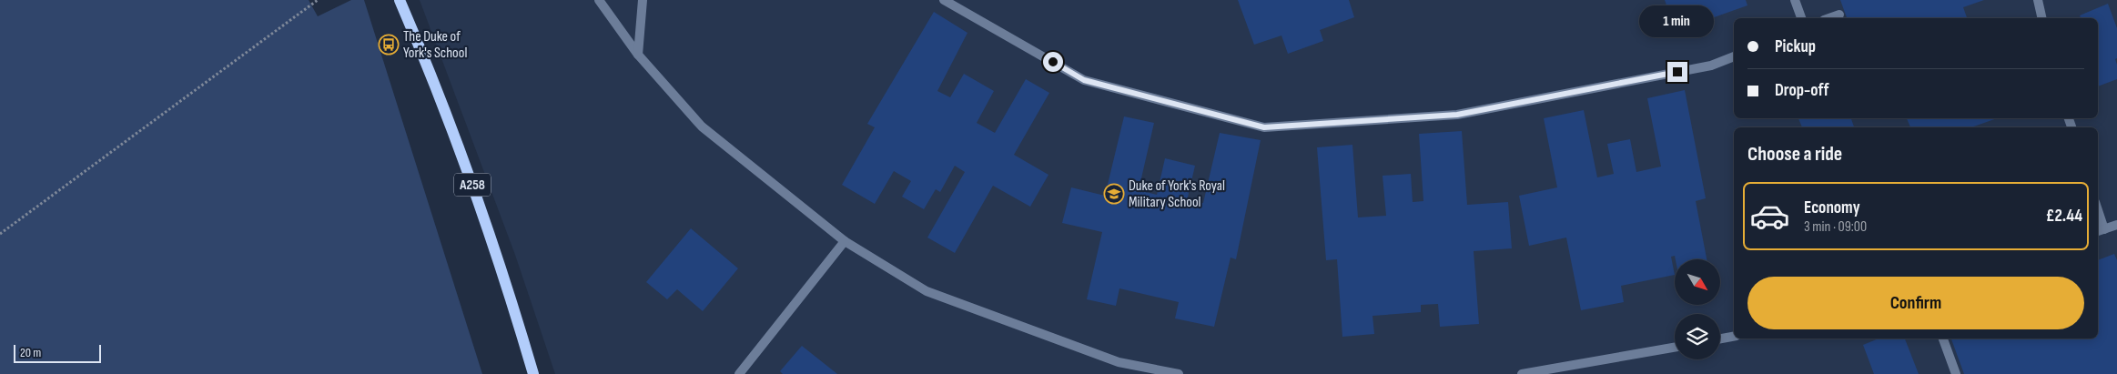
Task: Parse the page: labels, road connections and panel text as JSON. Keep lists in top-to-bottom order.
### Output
{
  "streets": {
    "main road": ["A258"]
  },
  "places": {
    "bus stop": ["The Duke of York's School"],
    "school or university": ["Duke of York's Royal Military School"]
  },
  "scale_bar": "20 m",
  "north": "bottom right",
  "page": {
    "bubble": "1 min",
    "banner": ["Pickup", "Drop-off"],
    "heading": "Choose a ride",
    "list": [
      {
        "name": "Economy",
        "note": "3 min · 09:00",
        "value": "£2.44"
      }
    ],
    "buttons": "Confirm",
    "scale": "20 m"
  }
}
